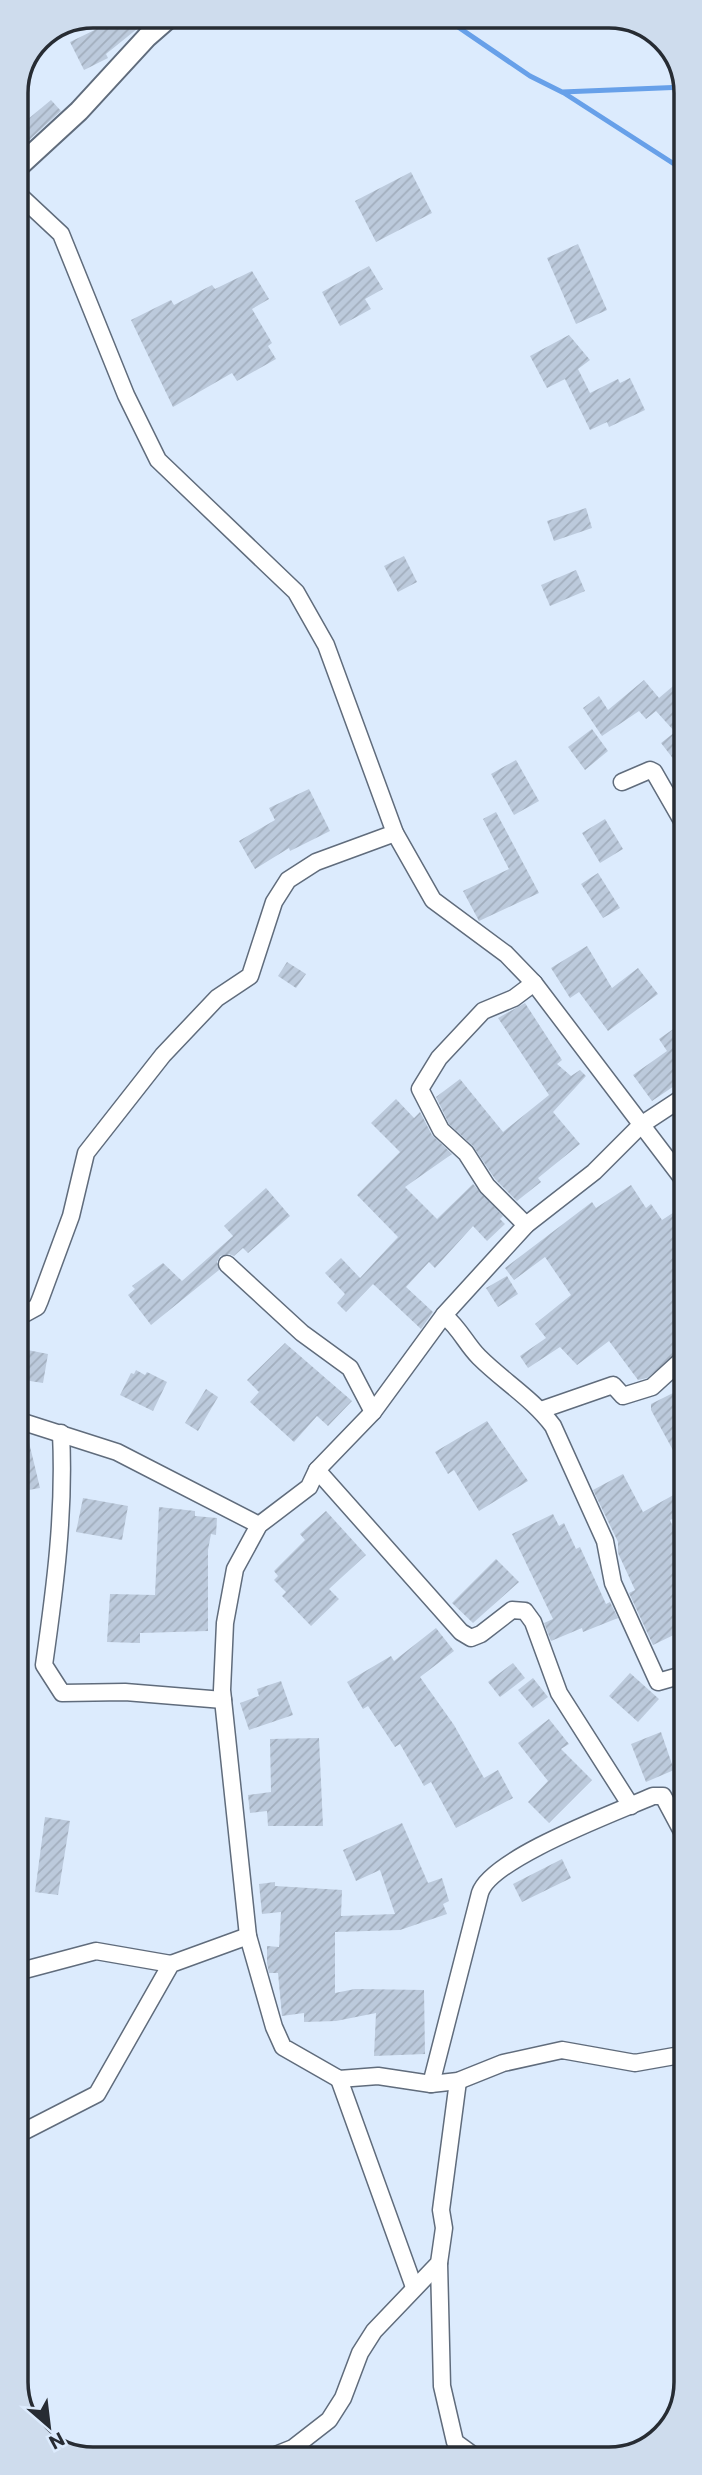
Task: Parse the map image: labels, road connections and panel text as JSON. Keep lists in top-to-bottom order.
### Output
{
  "north": "bottom right"
}
